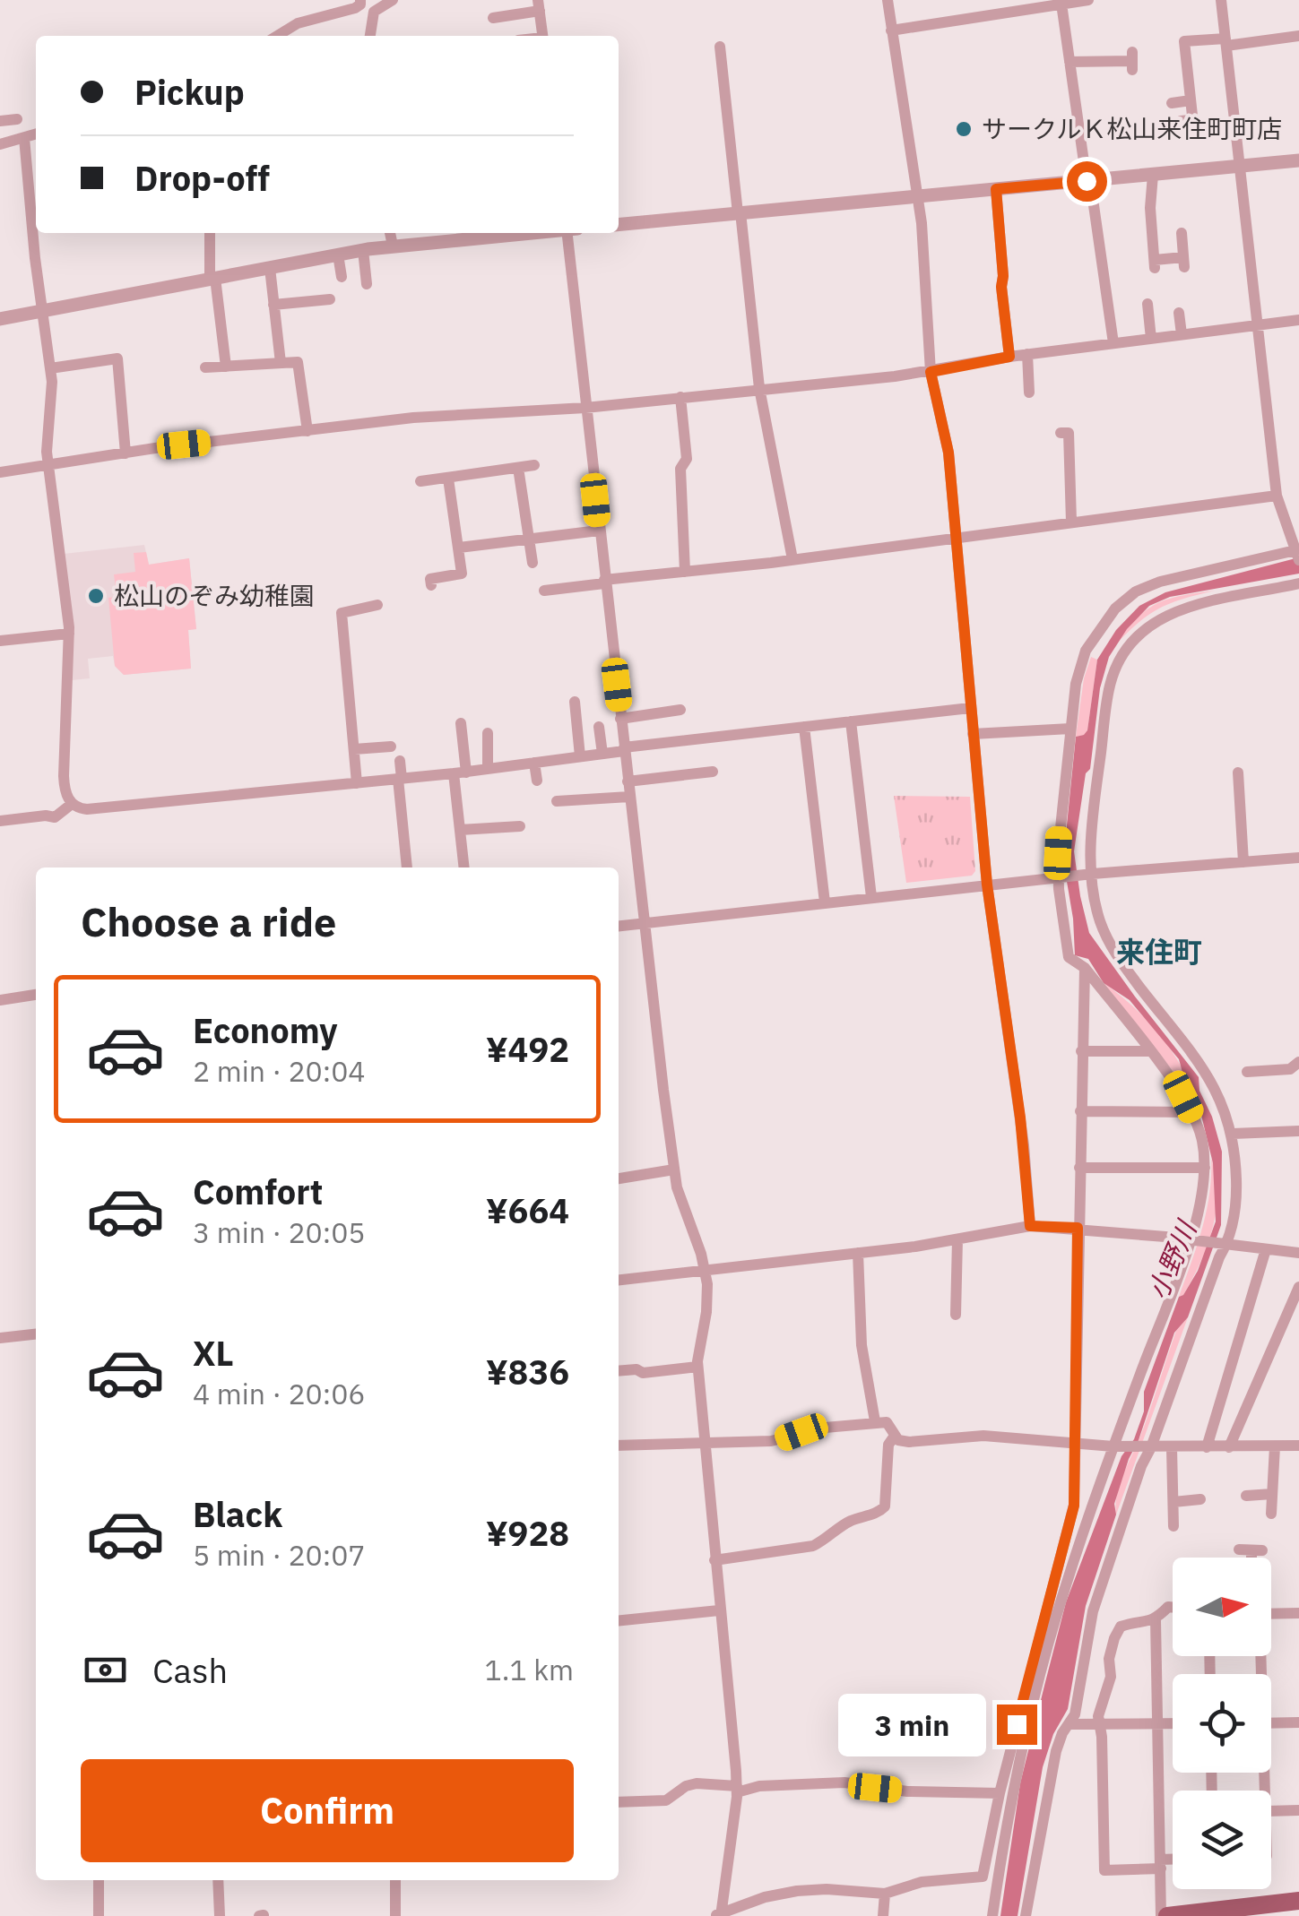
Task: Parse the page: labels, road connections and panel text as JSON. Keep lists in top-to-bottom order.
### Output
{
  "districts": ["来住町"],
  "water": ["小野川"],
  "places": ["サークルＫ松山来住町町店", "松山のぞみ幼稚園"],
  "north": "right",
  "page": {
    "banner": ["Pickup", "Drop-off"],
    "heading": "Choose a ride",
    "list": [
      {
        "name": "Economy",
        "note": "2 min · 20:04",
        "value": "¥492"
      },
      {
        "name": "Comfort",
        "note": "3 min · 20:05",
        "value": "¥664"
      },
      {
        "name": "XL",
        "note": "4 min · 20:06",
        "value": "¥836"
      },
      {
        "name": "Black",
        "note": "5 min · 20:07",
        "value": "¥928"
      }
    ],
    "pay": ["Cash", "1.1 km"],
    "bubble": "3 min",
    "buttons": "Confirm"
  }
}
